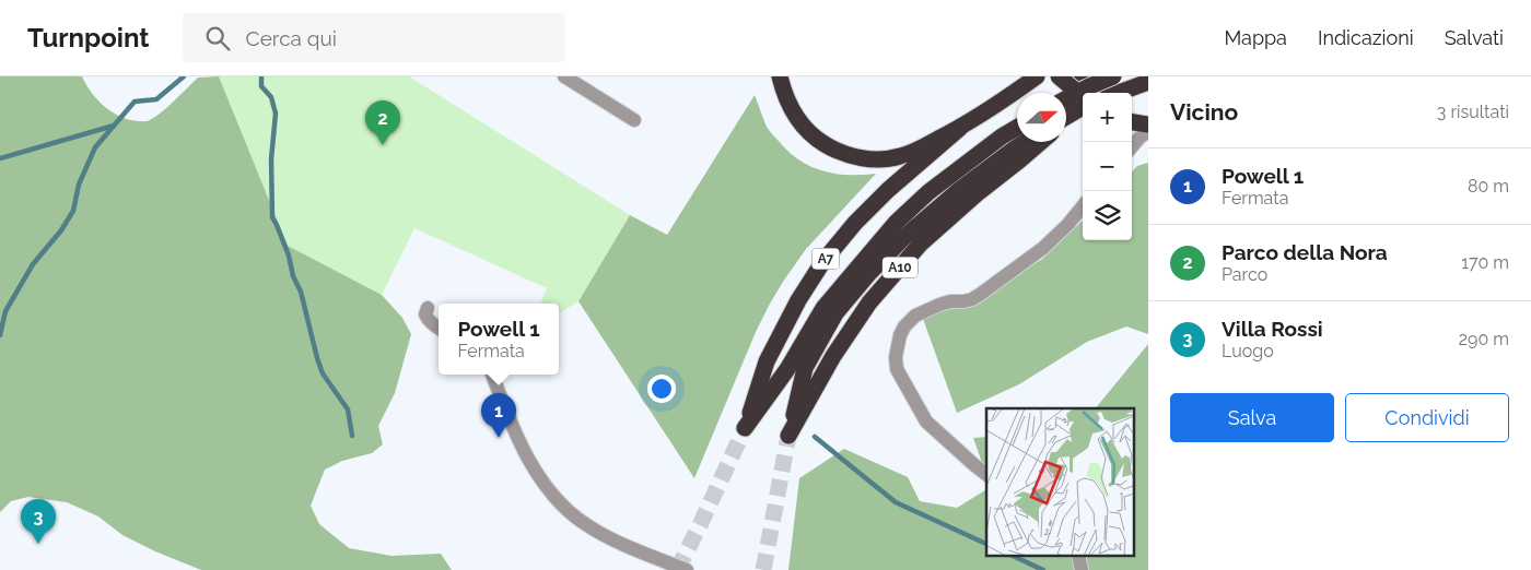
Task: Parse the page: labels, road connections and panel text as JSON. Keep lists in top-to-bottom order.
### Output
{
  "streets": {
    "highway": ["A7", "A10"]
  },
  "north": "right",
  "page": {
    "header": "Turnpoint",
    "search": "Cerca qui",
    "nav": ["Mappa", "Indicazioni", "Salvati"],
    "heading": ["Vicino", "3 risultati"],
    "map_buttons": ["+", "−"],
    "pins": ["2", "1", "3"],
    "list": [
      {
        "mark": "1",
        "name": "Powell 1",
        "note": "Fermata",
        "value": "80 m"
      },
      {
        "mark": "2",
        "name": "Parco della Nora",
        "note": "Parco",
        "value": "170 m"
      },
      {
        "mark": "3",
        "name": "Villa Rossi",
        "note": "Luogo",
        "value": "290 m"
      }
    ],
    "popup": ["Powell 1", "Fermata"],
    "buttons": ["Salva", "Condividi"]
  }
}
